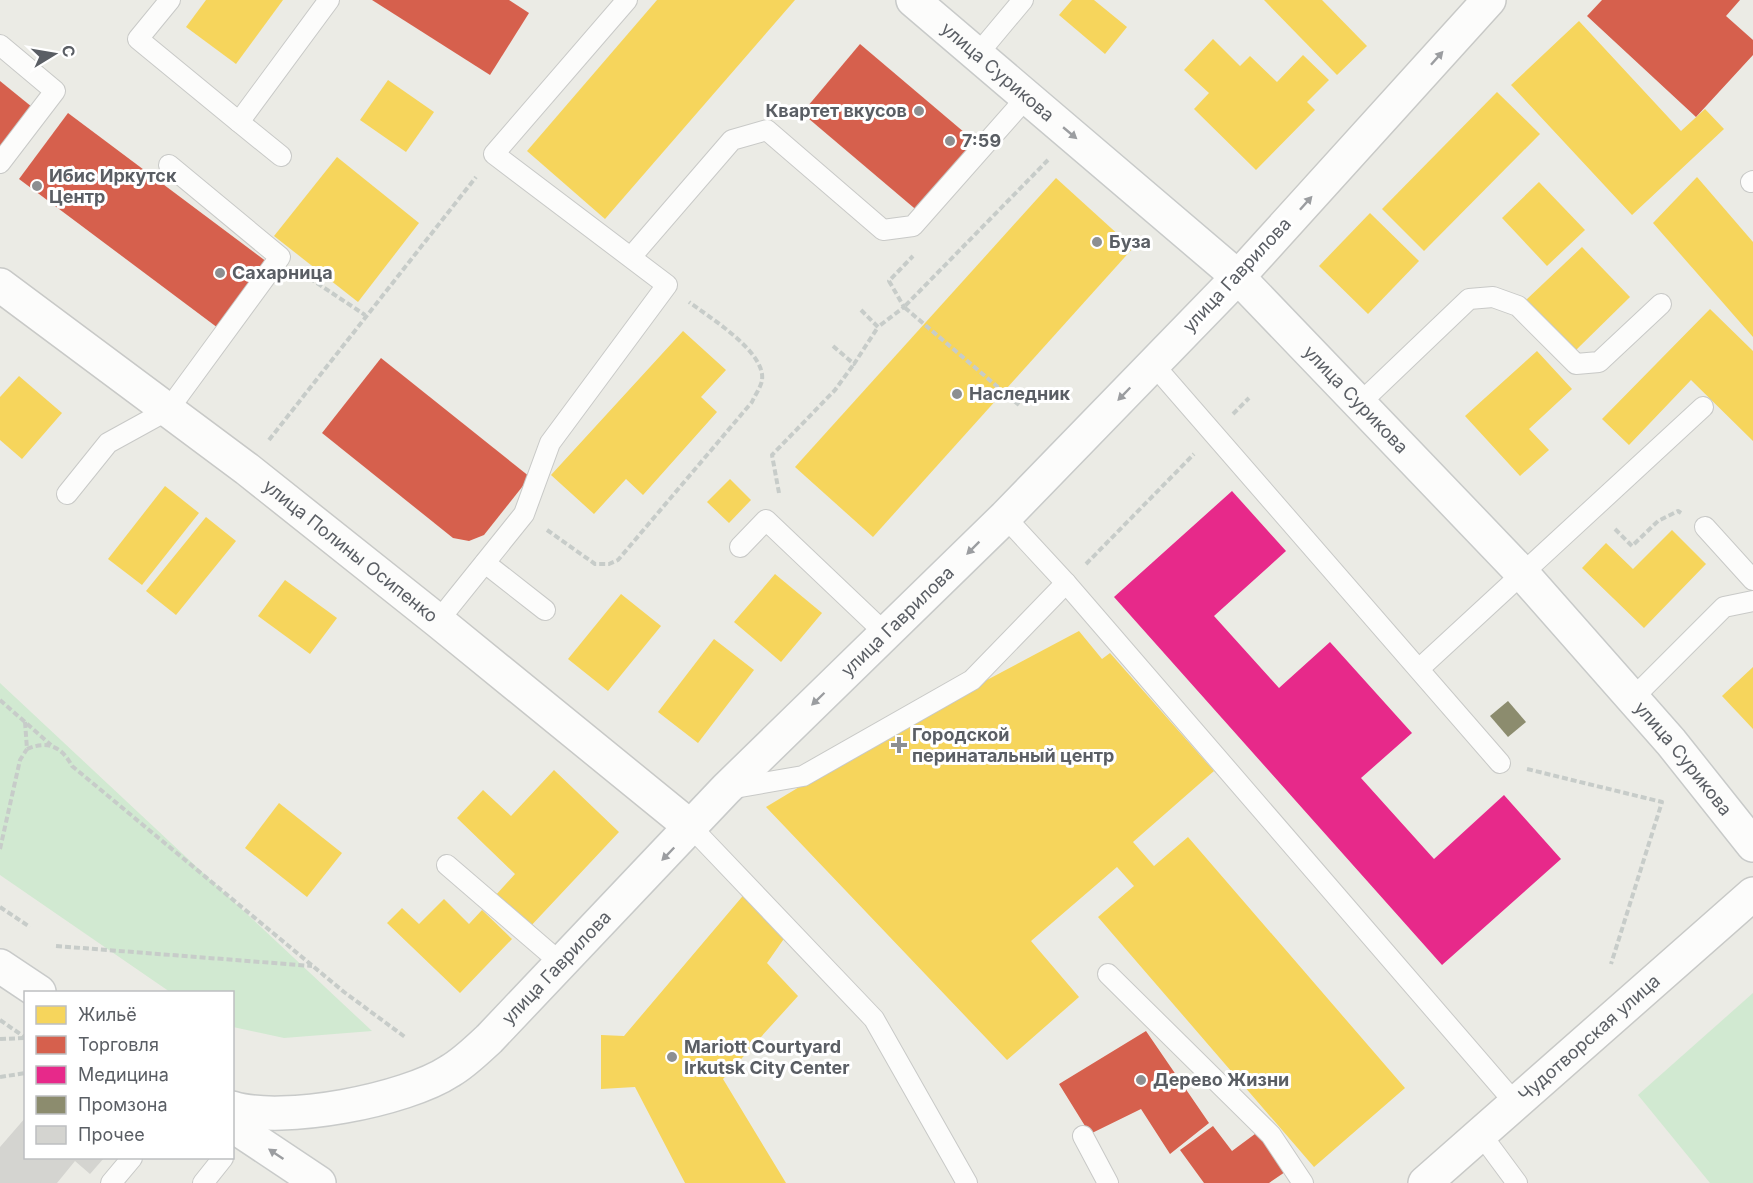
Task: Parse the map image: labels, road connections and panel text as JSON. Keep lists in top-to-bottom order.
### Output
{
  "streets": {
    "main road": [
      "улица Сурикова",
      "улица Гаврилова",
      "улица Полины Осипенко",
      "Чудотворская улица"
    ]
  },
  "crossings": [
    ["улица Сурикова", "улица Гаврилова"],
    ["улица Гаврилова", "улица Полины Осипенко"]
  ],
  "places": {
    "other": [
      "Квартет вкусов",
      "7:59",
      "Ибис Иркутск Центр",
      "Буза",
      "Сахарница",
      "Наследник",
      "Mariott Courtyard Irkutsk City Center",
      "Дерево Жизни"
    ],
    "health": ["Городской перинатальный центр"]
  },
  "legend": [
    "Жильё",
    "Торговля",
    "Медицина",
    "Промзона",
    "Прочее"
  ],
  "north": "right"
}
